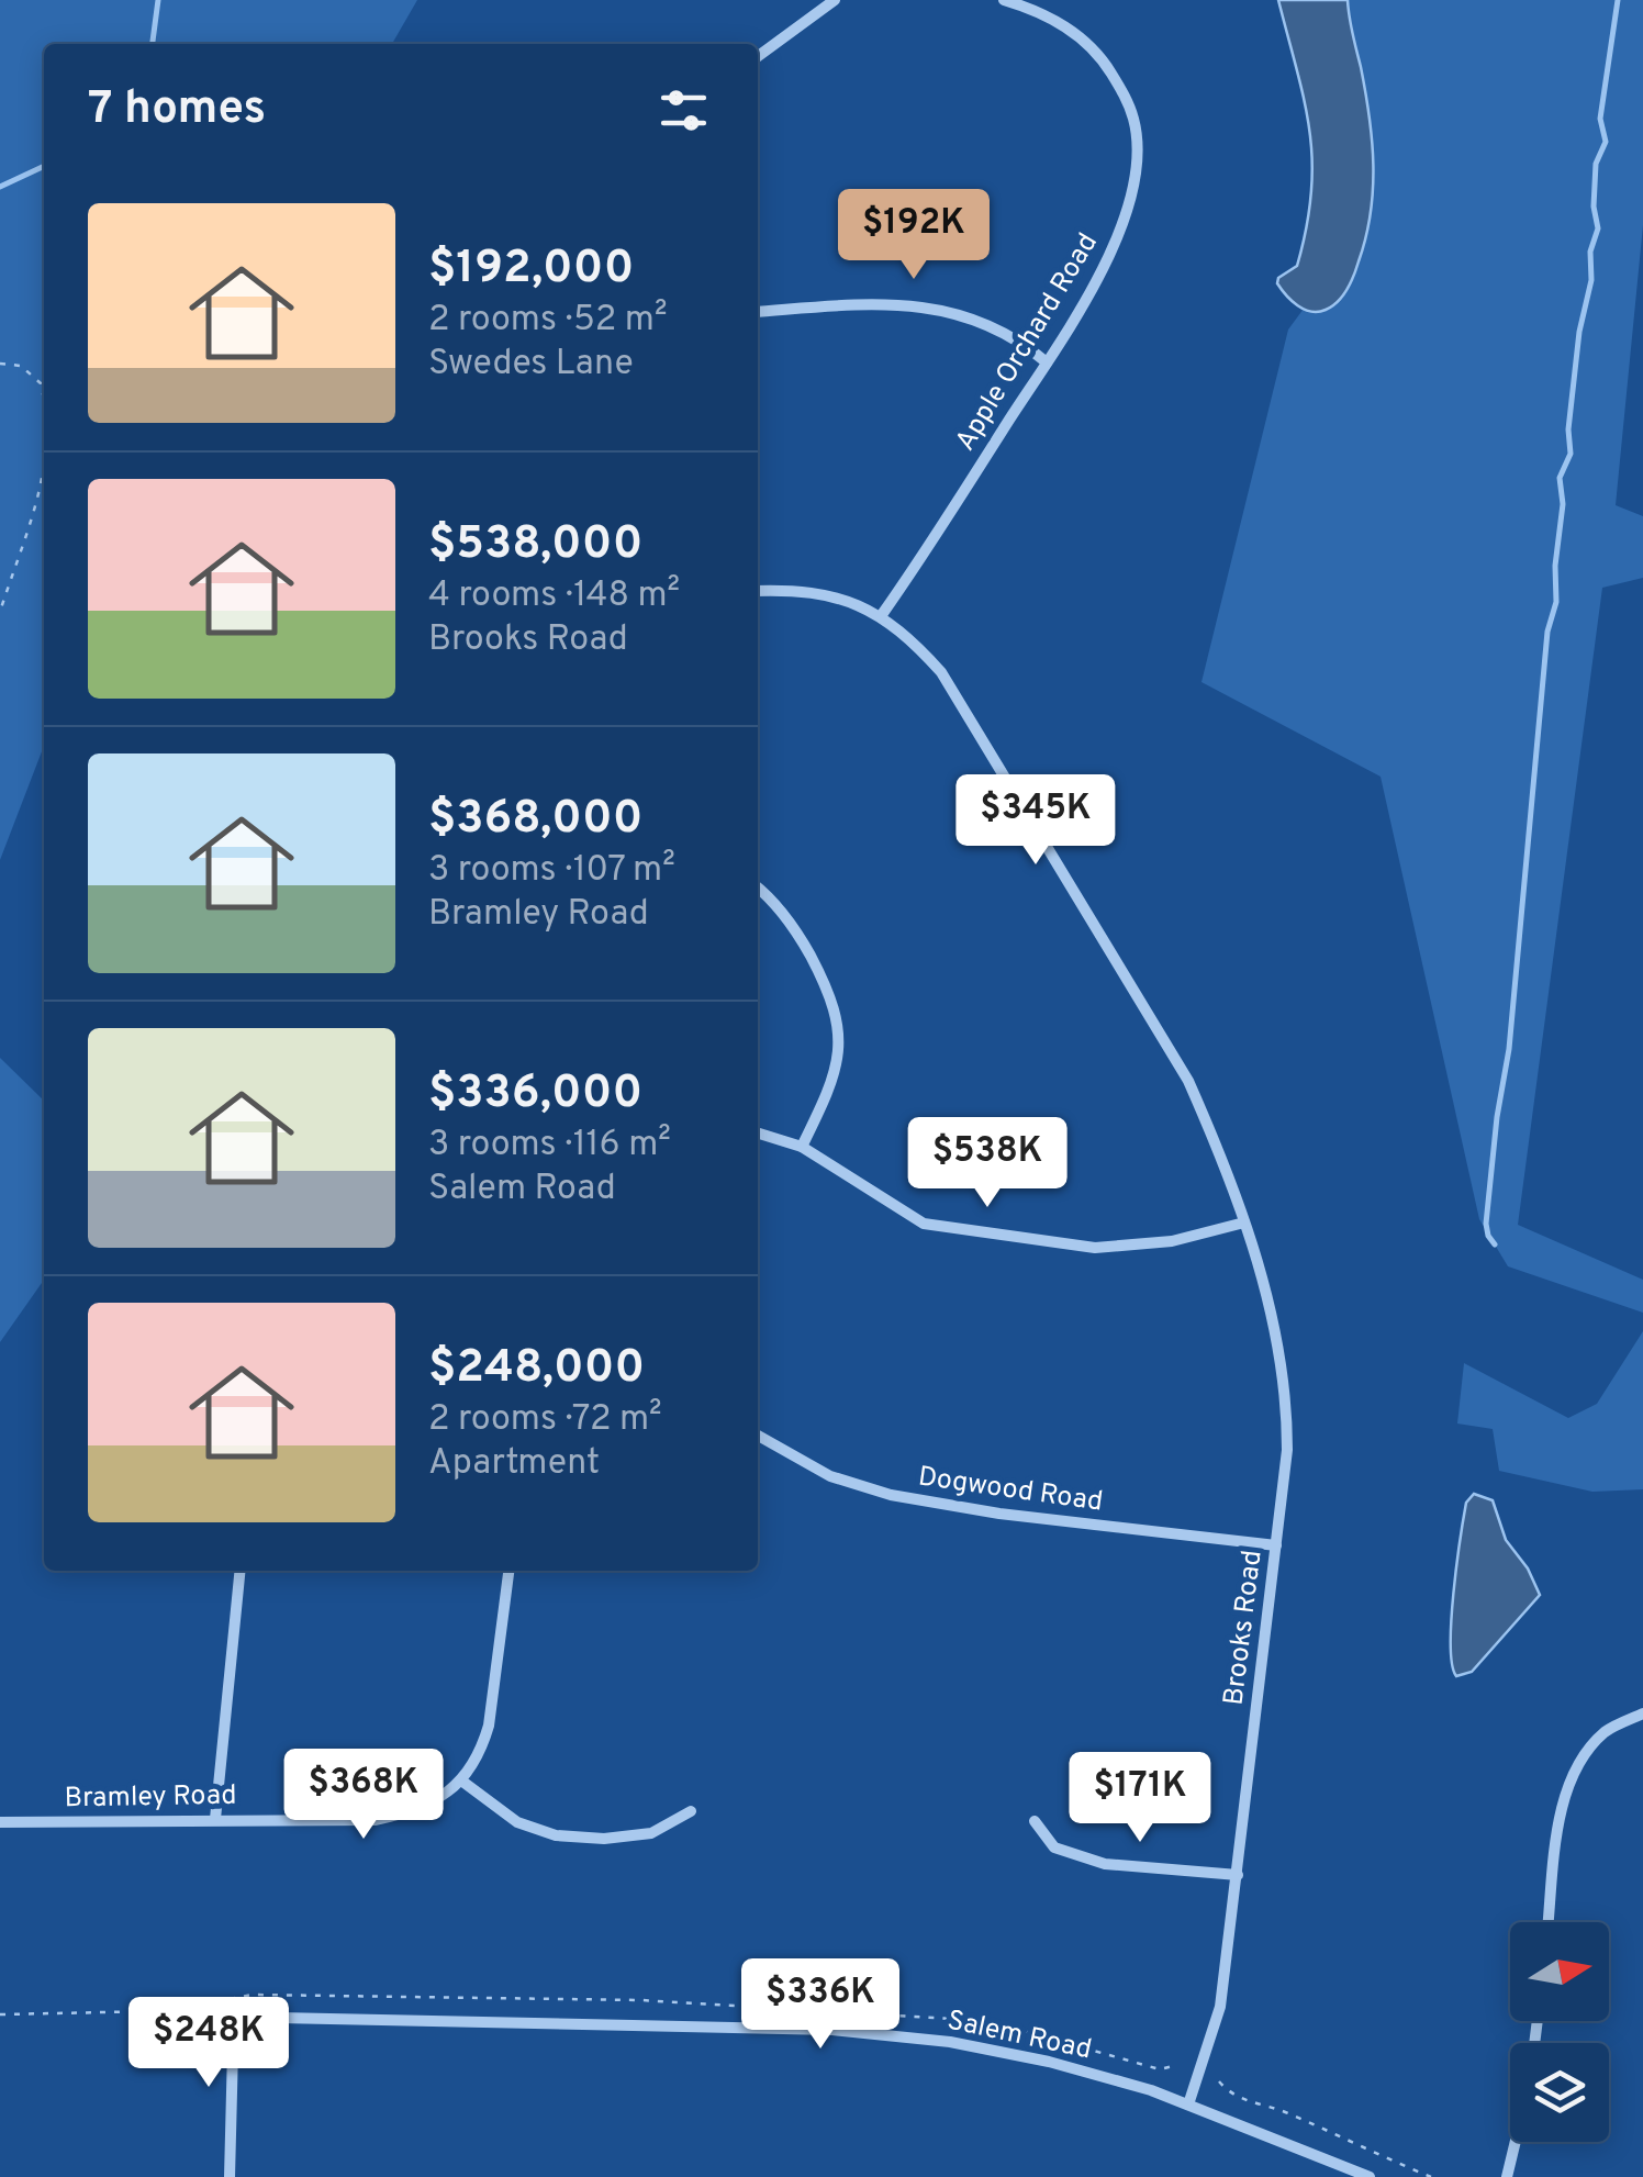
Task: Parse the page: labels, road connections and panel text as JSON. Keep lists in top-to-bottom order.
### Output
{
  "streets": {
    "street": [
      "Apple Orchard Road",
      "Dogwood Road",
      "Brooks Road",
      "Bramley Road",
      "Salem Road"
    ]
  },
  "crossings": [
    ["Apple Orchard Road", "Brooks Road"],
    ["Dogwood Road", "Brooks Road"],
    ["Brooks Road", "Salem Road"]
  ],
  "north": "right",
  "page": {
    "heading": "7 homes",
    "list": [
      {
        "name": "$192,000",
        "note": "2 rooms · 52 m² · Swedes Lane"
      },
      {
        "name": "$538,000",
        "note": "4 rooms · 148 m² · Brooks Road"
      },
      {
        "name": "$368,000",
        "note": "3 rooms · 107 m² · Bramley Road"
      },
      {
        "name": "$336,000",
        "note": "3 rooms · 116 m² · Salem Road"
      },
      {
        "name": "$248,000",
        "note": "2 rooms · 72 m² · Apartment"
      }
    ],
    "price": [
      "$192K",
      "$345K",
      "$538K",
      "$368K",
      "$171K",
      "$336K",
      "$248K"
    ]
  }
}
